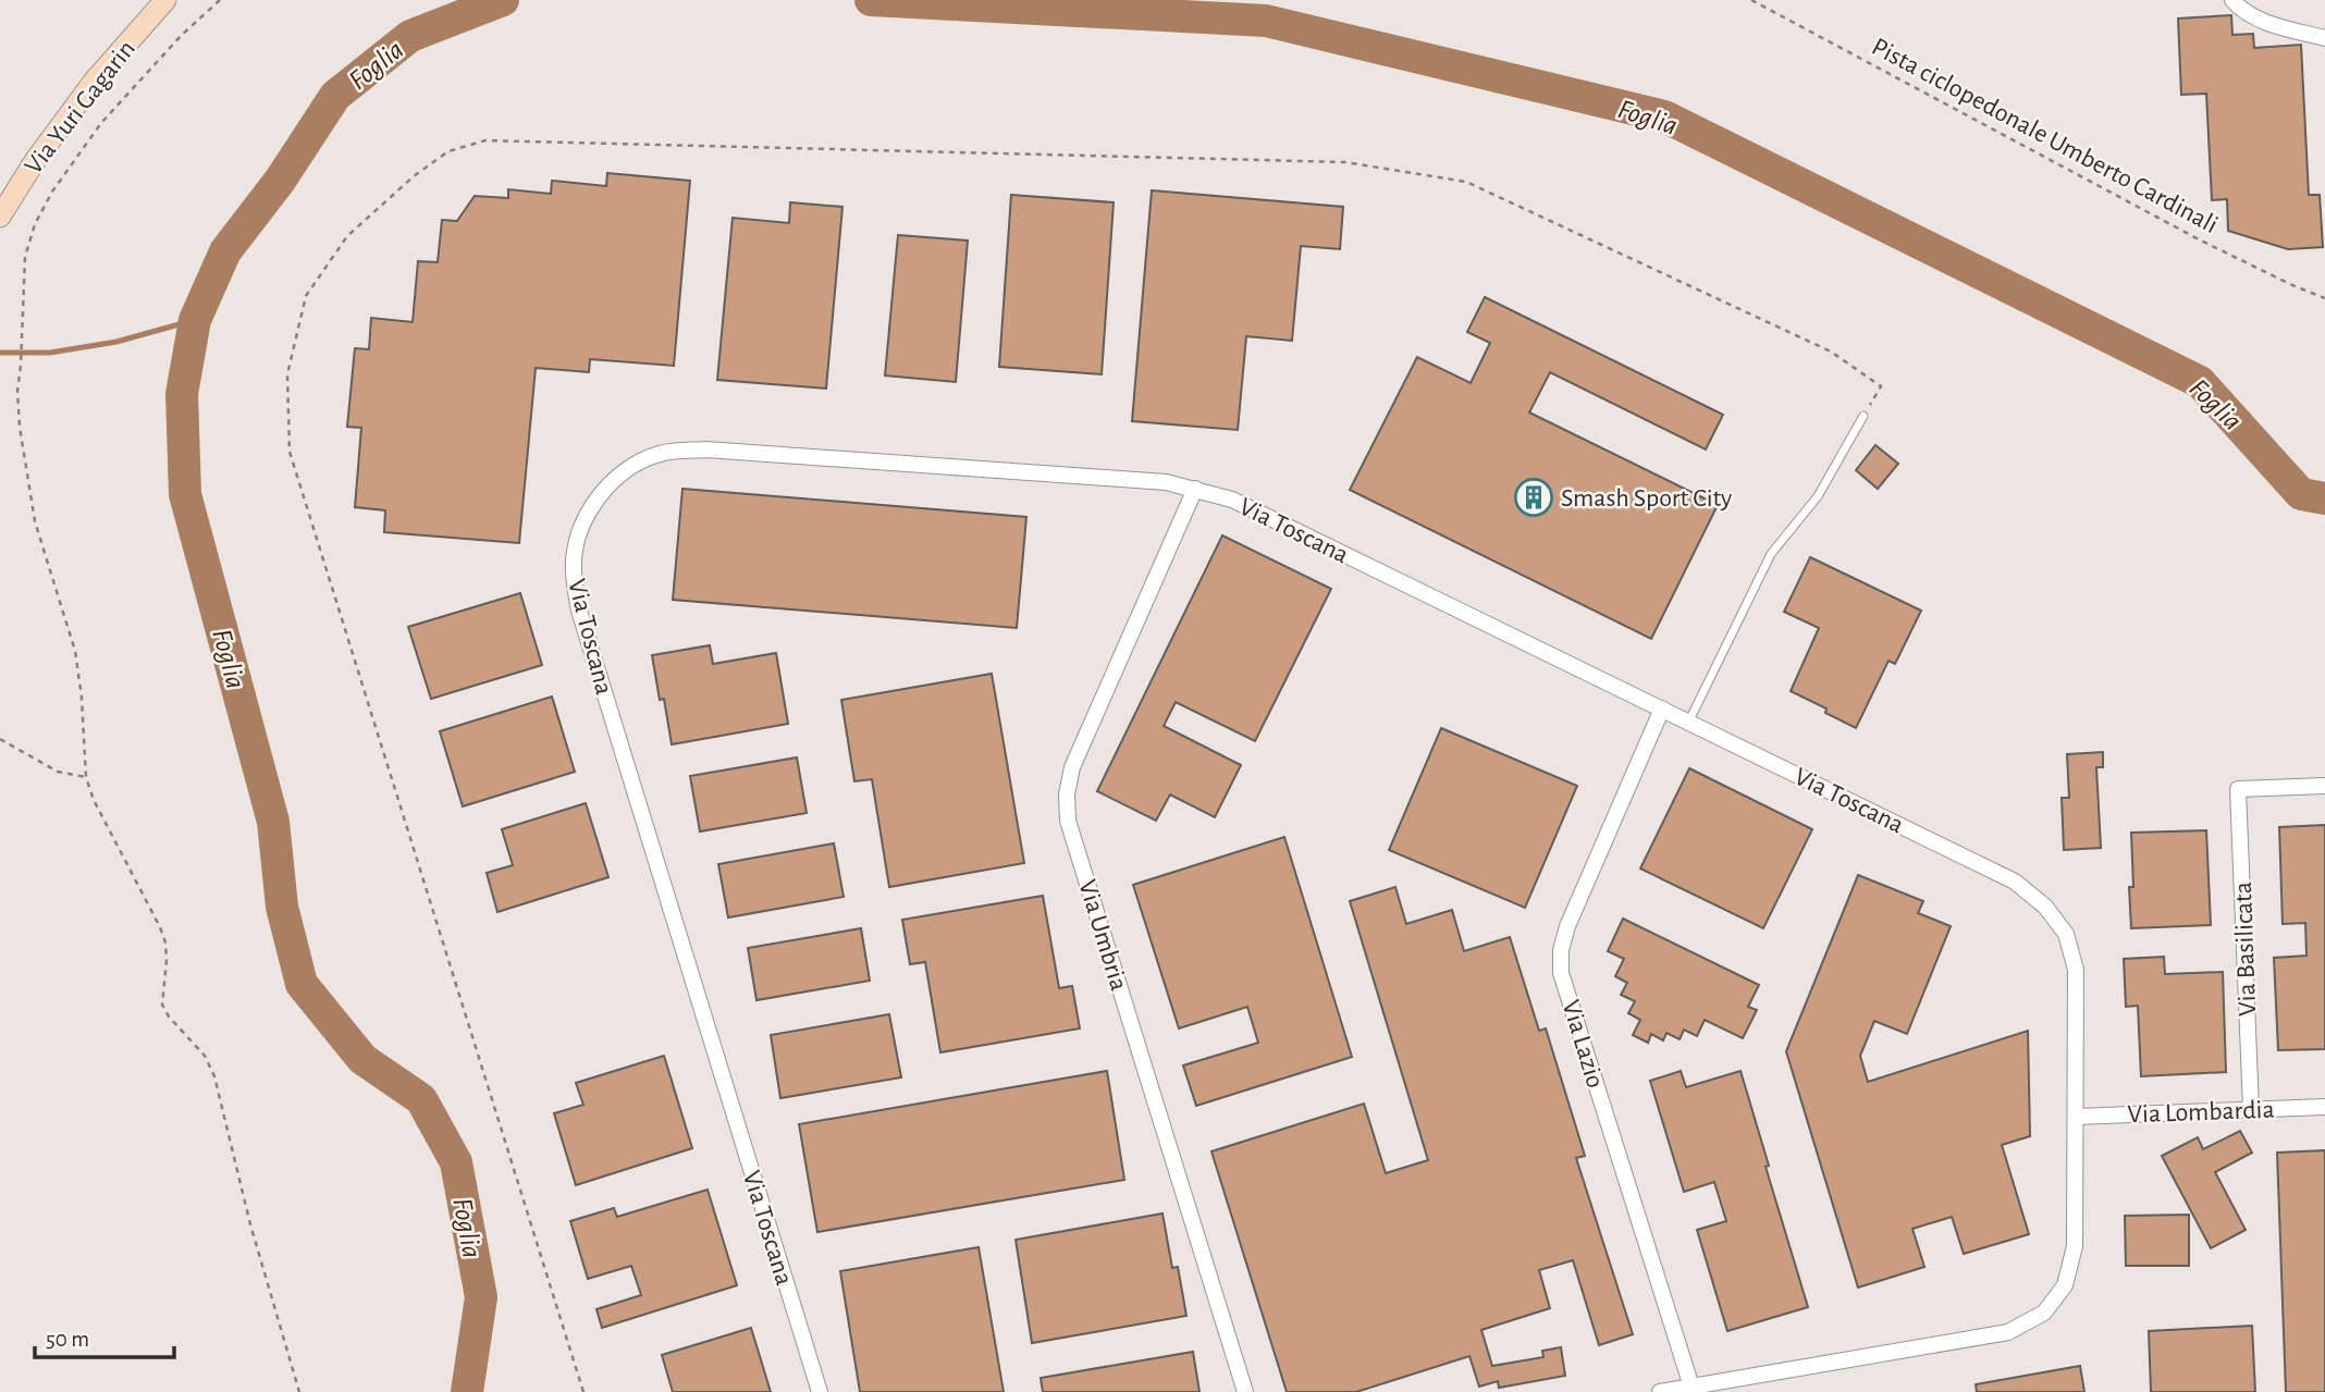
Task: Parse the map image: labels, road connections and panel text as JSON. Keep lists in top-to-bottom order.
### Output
{
  "streets": {
    "main road": ["Via Yuri Gagarin"],
    "street": [
      "Via Toscana",
      "Via Umbria",
      "Via Basilicata",
      "Via Lazio",
      "Via Lombardia"
    ],
    "path": ["Pista ciclopedonale Umberto Cardinali"]
  },
  "crossings": [
    ["Via Toscana", "Via Umbria"],
    ["Via Toscana", "Via Lazio"],
    ["Via Toscana", "Via Lombardia"],
    ["Via Basilicata", "Via Lombardia"]
  ],
  "water": ["Foglia"],
  "places": {
    "building": ["Smash Sport City"]
  },
  "scale_bar": "50 m"
}
